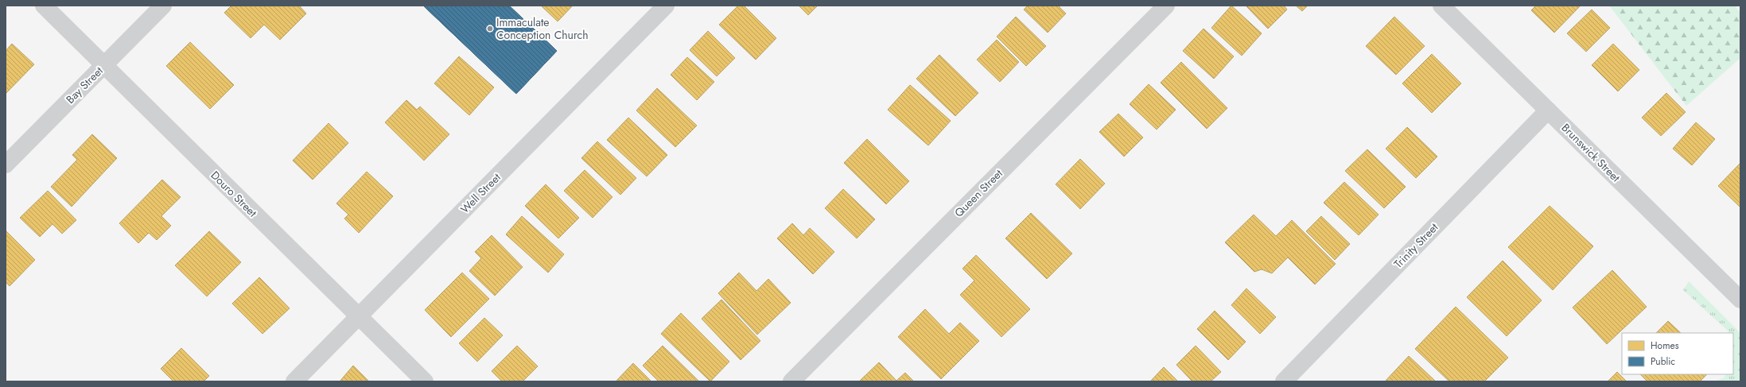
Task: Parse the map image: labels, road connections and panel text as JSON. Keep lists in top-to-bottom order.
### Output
{
  "streets": {
    "street": [
      "Bay Street",
      "Brunswick Street",
      "Well Street",
      "Queen Street",
      "Douro Street",
      "Trinity Street"
    ]
  },
  "crossings": [
    ["Bay Street", "Douro Street"],
    ["Brunswick Street", "Trinity Street"],
    ["Well Street", "Douro Street"]
  ],
  "places": ["Immaculate Conception Church"],
  "legend": ["Homes", "Public"]
}
